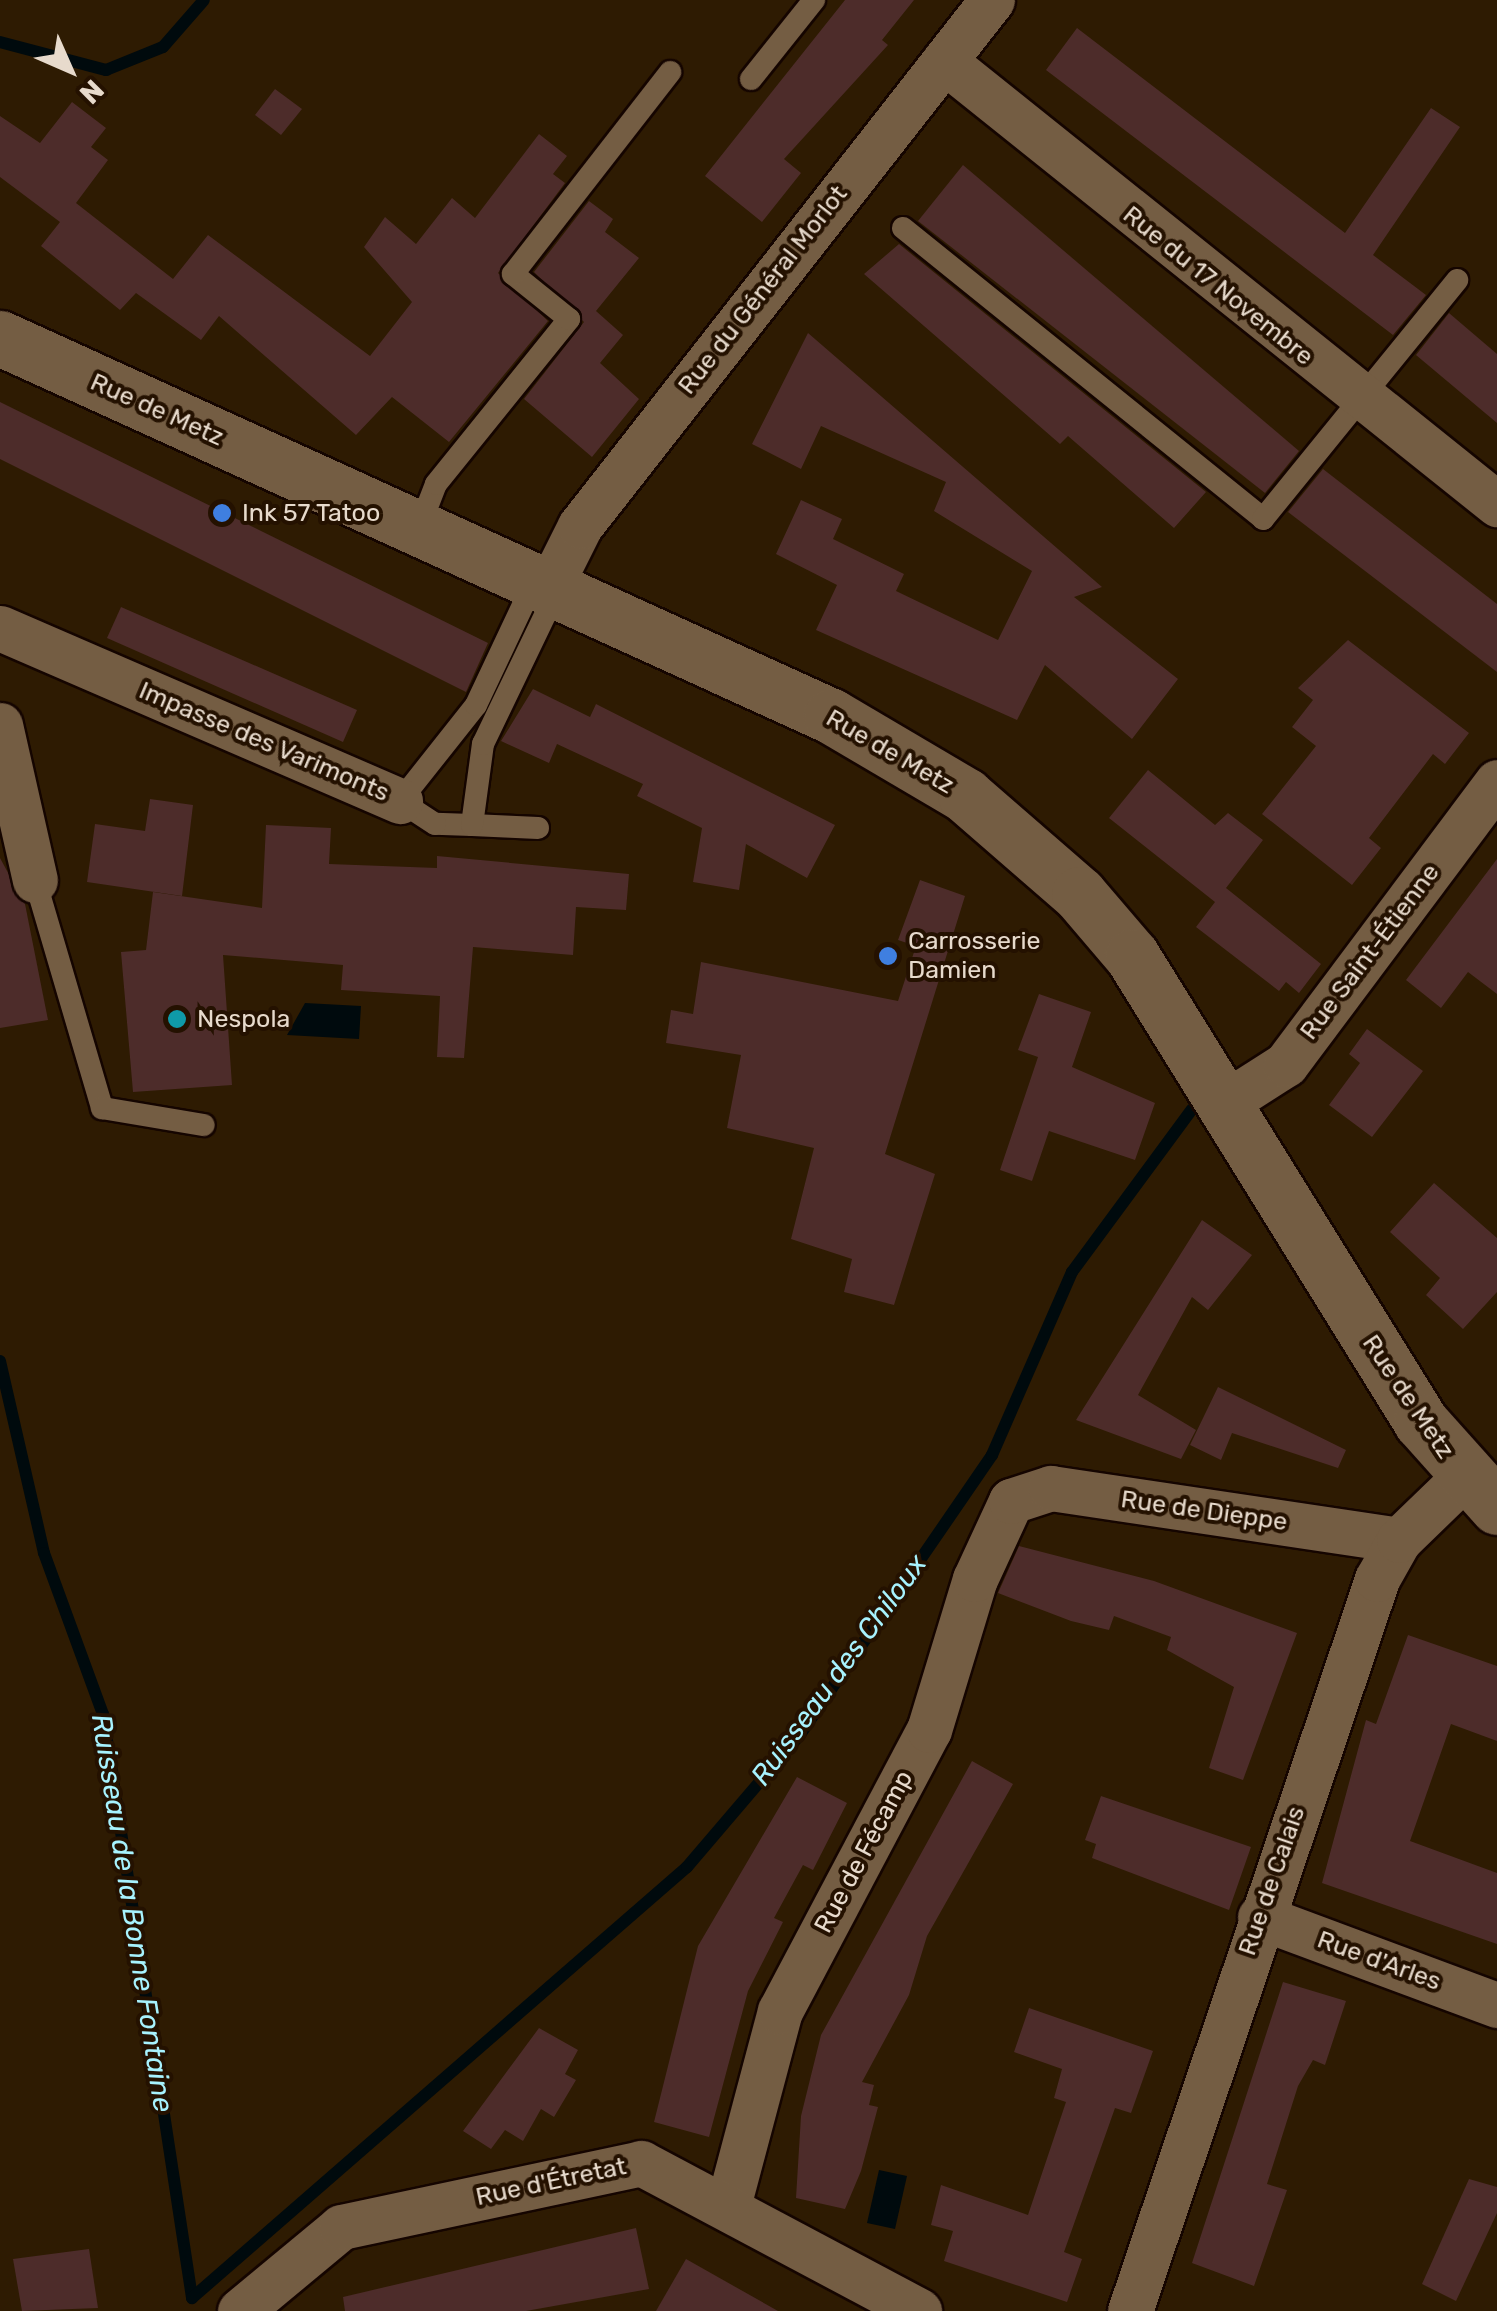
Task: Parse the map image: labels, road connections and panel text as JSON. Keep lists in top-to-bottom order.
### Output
{
  "streets": {
    "street": [
      "Rue du 17 Novembre",
      "Rue du Général Morlot",
      "Rue de Metz",
      "Impasse des Varimonts",
      "Rue Saint-Étienne",
      "Rue de Dieppe",
      "Rue de Fécamp",
      "Rue de Calais",
      "Rue d'Arles",
      "Rue d'Étretat"
    ]
  },
  "crossings": [
    ["Rue du 17 Novembre", "Rue du Général Morlot"],
    ["Rue du Général Morlot", "Rue de Metz"],
    ["Rue du Général Morlot", "Impasse des Varimonts"],
    ["Rue de Metz", "Impasse des Varimonts"],
    ["Rue de Metz", "Rue Saint-Étienne"],
    ["Rue de Metz", "Rue de Calais"],
    ["Rue de Dieppe", "Rue de Fécamp"],
    ["Rue de Dieppe", "Rue de Calais"],
    ["Rue de Fécamp", "Rue d'Étretat"],
    ["Rue de Calais", "Rue d'Arles"]
  ],
  "water": ["Ruisseau des Chiloux", "Ruisseau de la Bonne Fontaine"],
  "places": ["Ink 57 Tatoo", "Carrosserie Damien", "Nespola"],
  "north": "bottom right"
}
